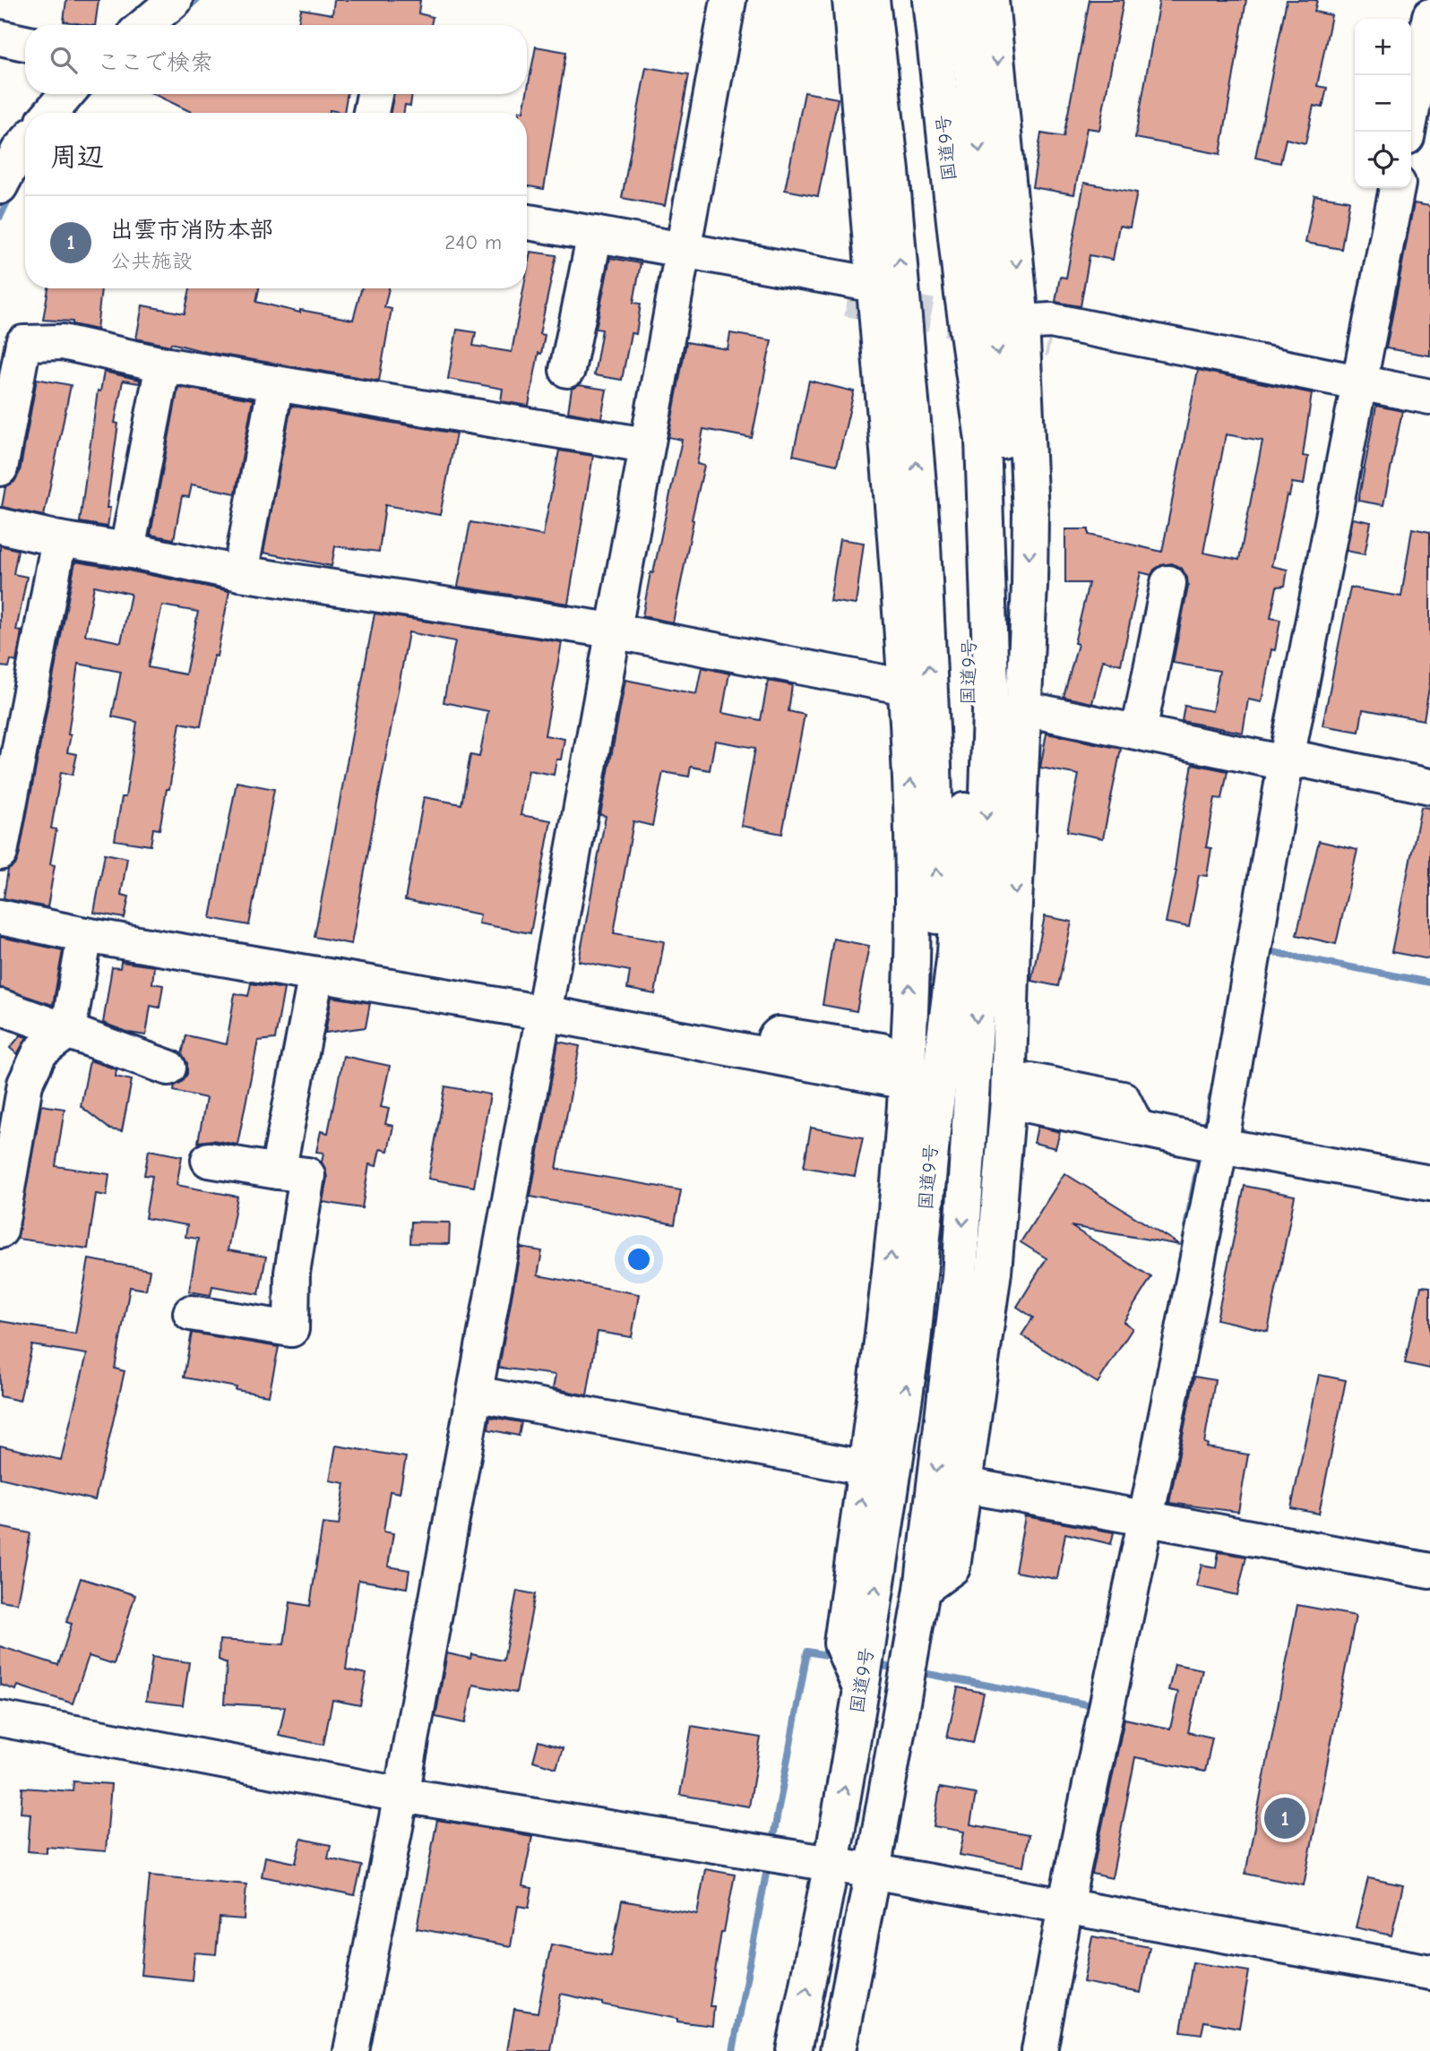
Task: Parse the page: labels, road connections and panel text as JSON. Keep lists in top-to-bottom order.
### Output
{
  "streets": {
    "main road": ["国道9号"]
  },
  "page": {
    "map_buttons": ["+", "−"],
    "search": "ここで検索",
    "heading": "周辺",
    "list": [
      {
        "mark": "1",
        "name": "出雲市消防本部",
        "note": "公共施設",
        "value": "240 m"
      }
    ],
    "pins": "1"
  }
}
